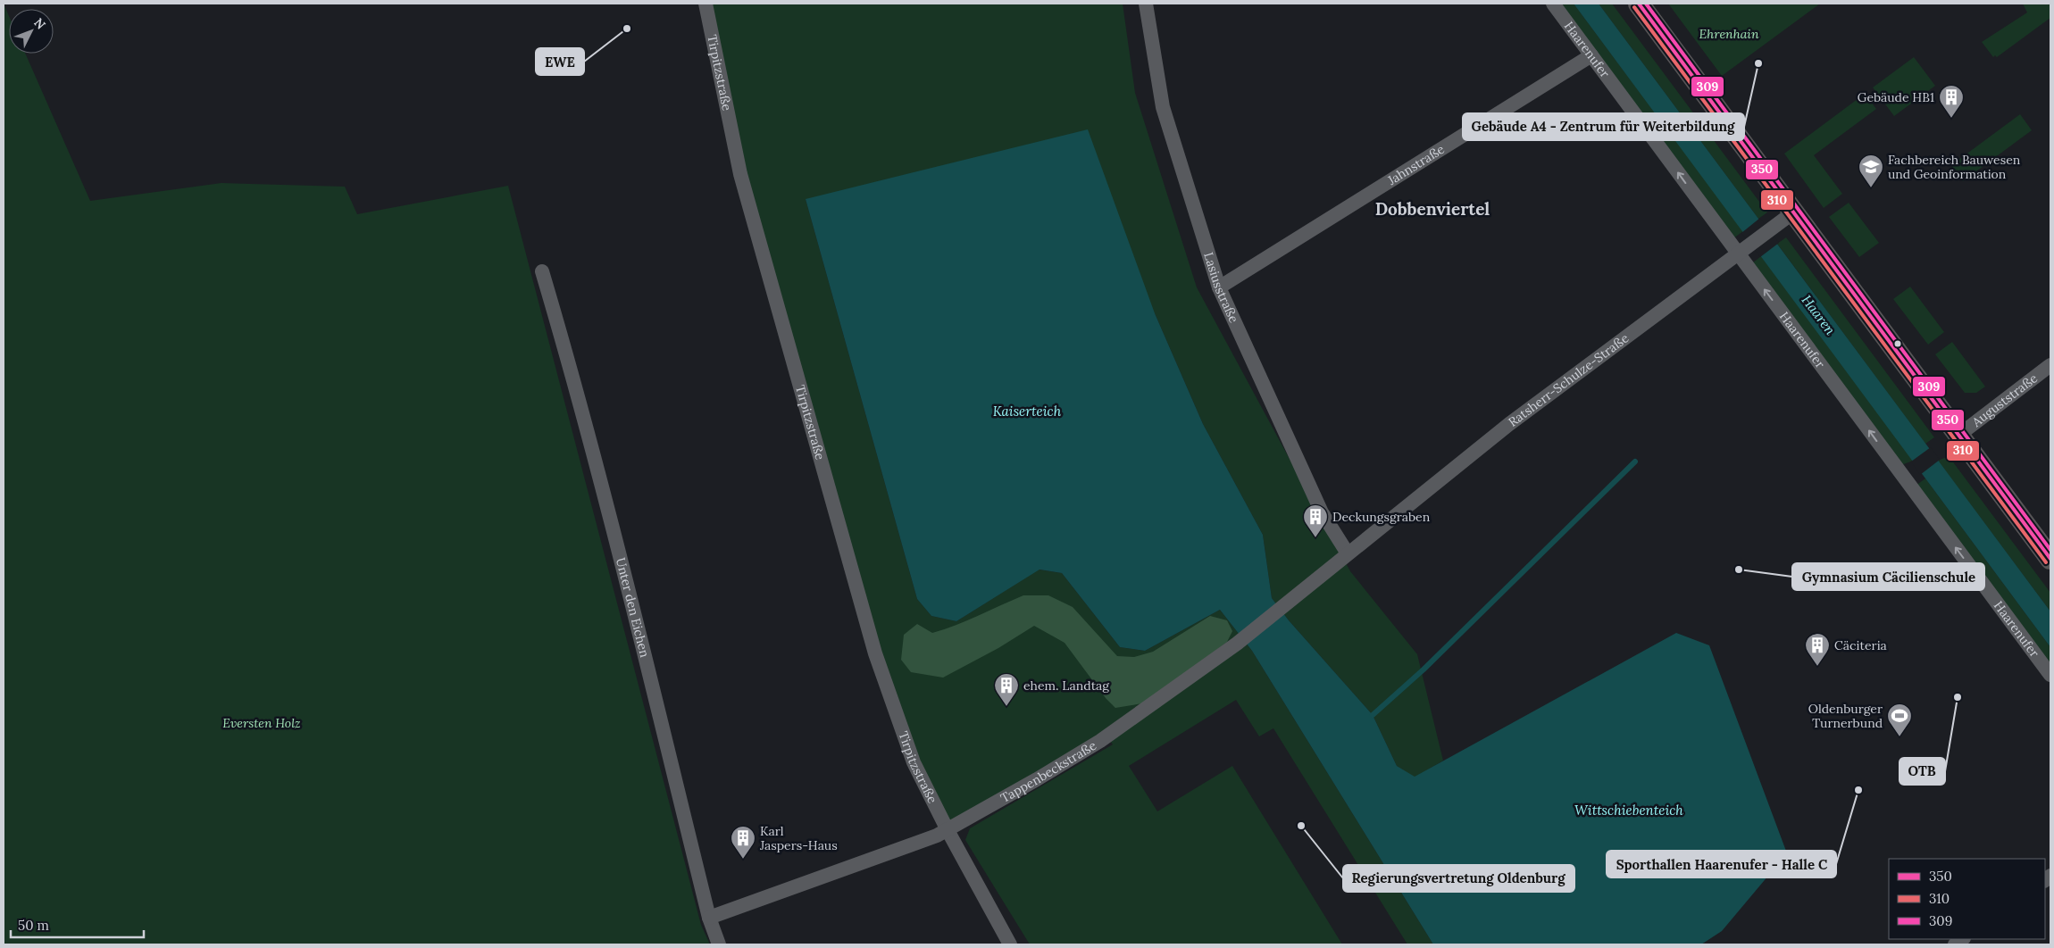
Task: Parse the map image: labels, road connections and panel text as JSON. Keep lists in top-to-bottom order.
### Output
{
  "streets": {
    "street": [
      "Haarenufer",
      "Tirpitzstraße",
      "Jahnstraße",
      "Lasiusstraße",
      "Ratsherr-Schulze-Straße",
      "Auguststraße",
      "Unter den Eichen",
      "Tappenbeckstraße"
    ]
  },
  "crossings": [
    ["Haarenufer", "Jahnstraße"],
    ["Haarenufer", "Ratsherr-Schulze-Straße"],
    ["Tirpitzstraße", "Tappenbeckstraße"],
    ["Jahnstraße", "Lasiusstraße"],
    ["Lasiusstraße", "Ratsherr-Schulze-Straße"],
    ["Lasiusstraße", "Tappenbeckstraße"],
    ["Ratsherr-Schulze-Straße", "Tappenbeckstraße"],
    ["Unter den Eichen", "Tappenbeckstraße"]
  ],
  "one_way": ["Haarenufer"],
  "districts": ["Dobbenviertel"],
  "water": ["Haaren", "Kaiserteich", "Wittschiebenteich"],
  "parks": ["Ehrenhain", "Eversten Holz"],
  "places": {
    "other": [
      "EWE",
      "Gebäude A4 - Zentrum für Weiterbildung",
      "Gymnasium Cäcilienschule",
      "OTB",
      "Sporthallen Haarenufer - Halle C",
      "Regierungsvertretung Oldenburg"
    ],
    "building": [
      "Gebäude HB1",
      "Deckungsgraben",
      "Cäciteria",
      "ehem. Landtag",
      "Karl Jaspers-Haus"
    ],
    "school or university": ["Fachbereich Bauwesen und Geoinformation"],
    "sports": ["Oldenburger Turnerbund"]
  },
  "lines": ["transit line 350", "transit line 309", "transit line 310"],
  "legend": ["350", "310", "309"],
  "scale_bar": "50 m",
  "north": "top right"
}
